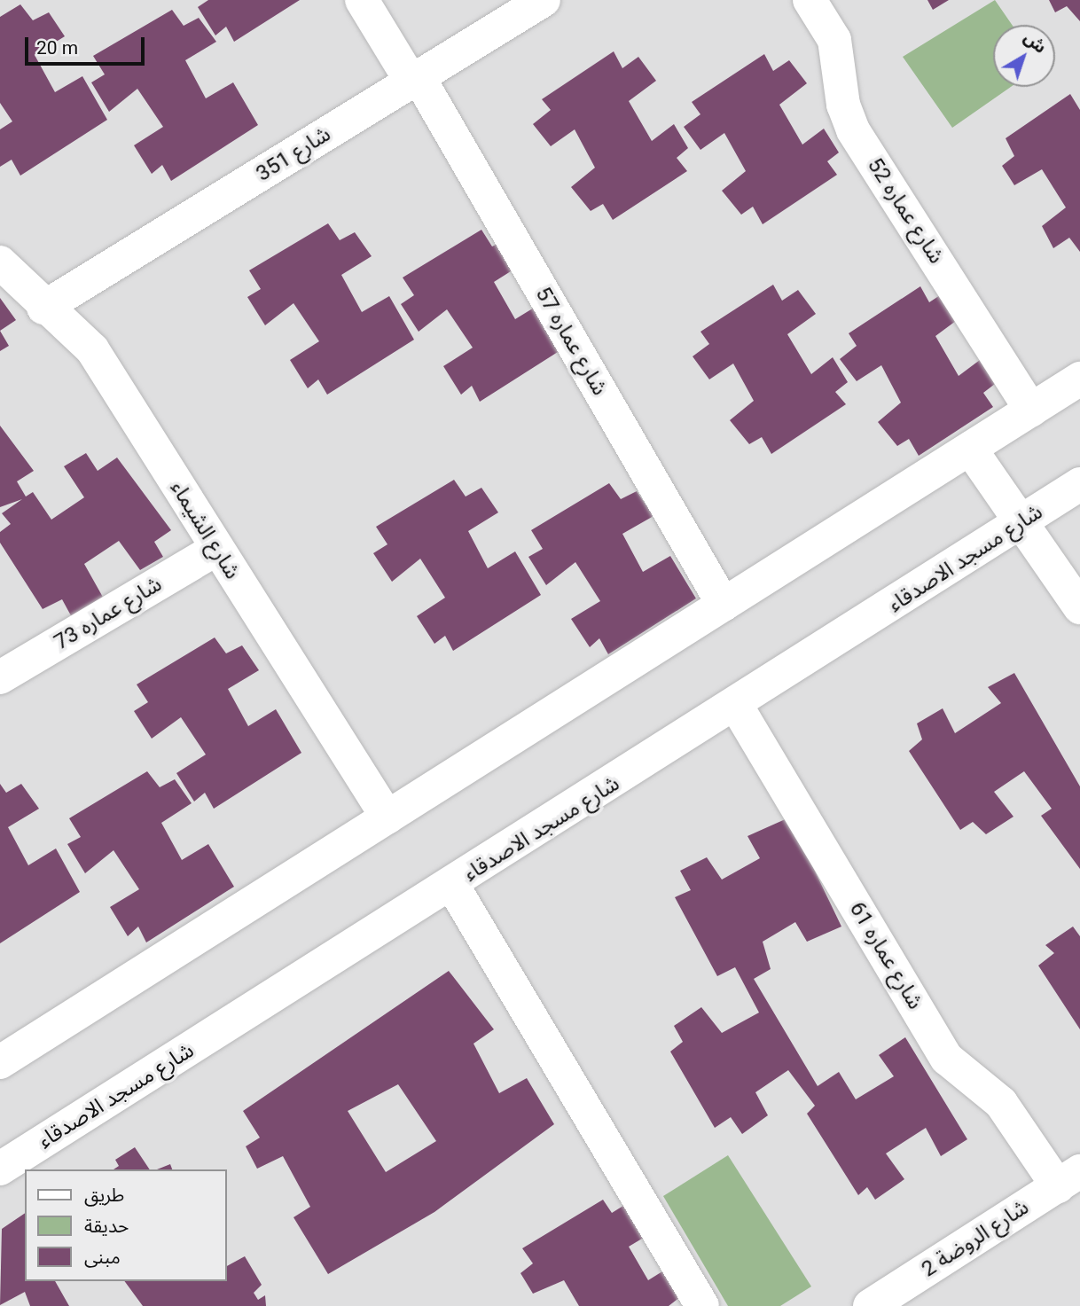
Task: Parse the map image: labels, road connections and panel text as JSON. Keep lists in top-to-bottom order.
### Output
{
  "streets": {
    "street": [
      "شارع 351",
      "شارع عماره 52",
      "شارع عماره 57",
      "شارع الشيماء",
      "شارع مسجد الاصدقاء",
      "شارع عماره 73",
      "شارع عماره 61",
      "شارع الروضة 2"
    ]
  },
  "crossings": [
    ["شارع 351", "شارع عماره 57"],
    ["شارع 351", "شارع الشيماء"],
    ["شارع الشيماء", "شارع عماره 73"],
    ["شارع مسجد الاصدقاء", "شارع عماره 61"],
    ["شارع عماره 61", "شارع الروضة 2"]
  ],
  "legend": ["طريق", "حديقة", "مبنى"],
  "scale_bar": "20 m",
  "north": "top right"
}
